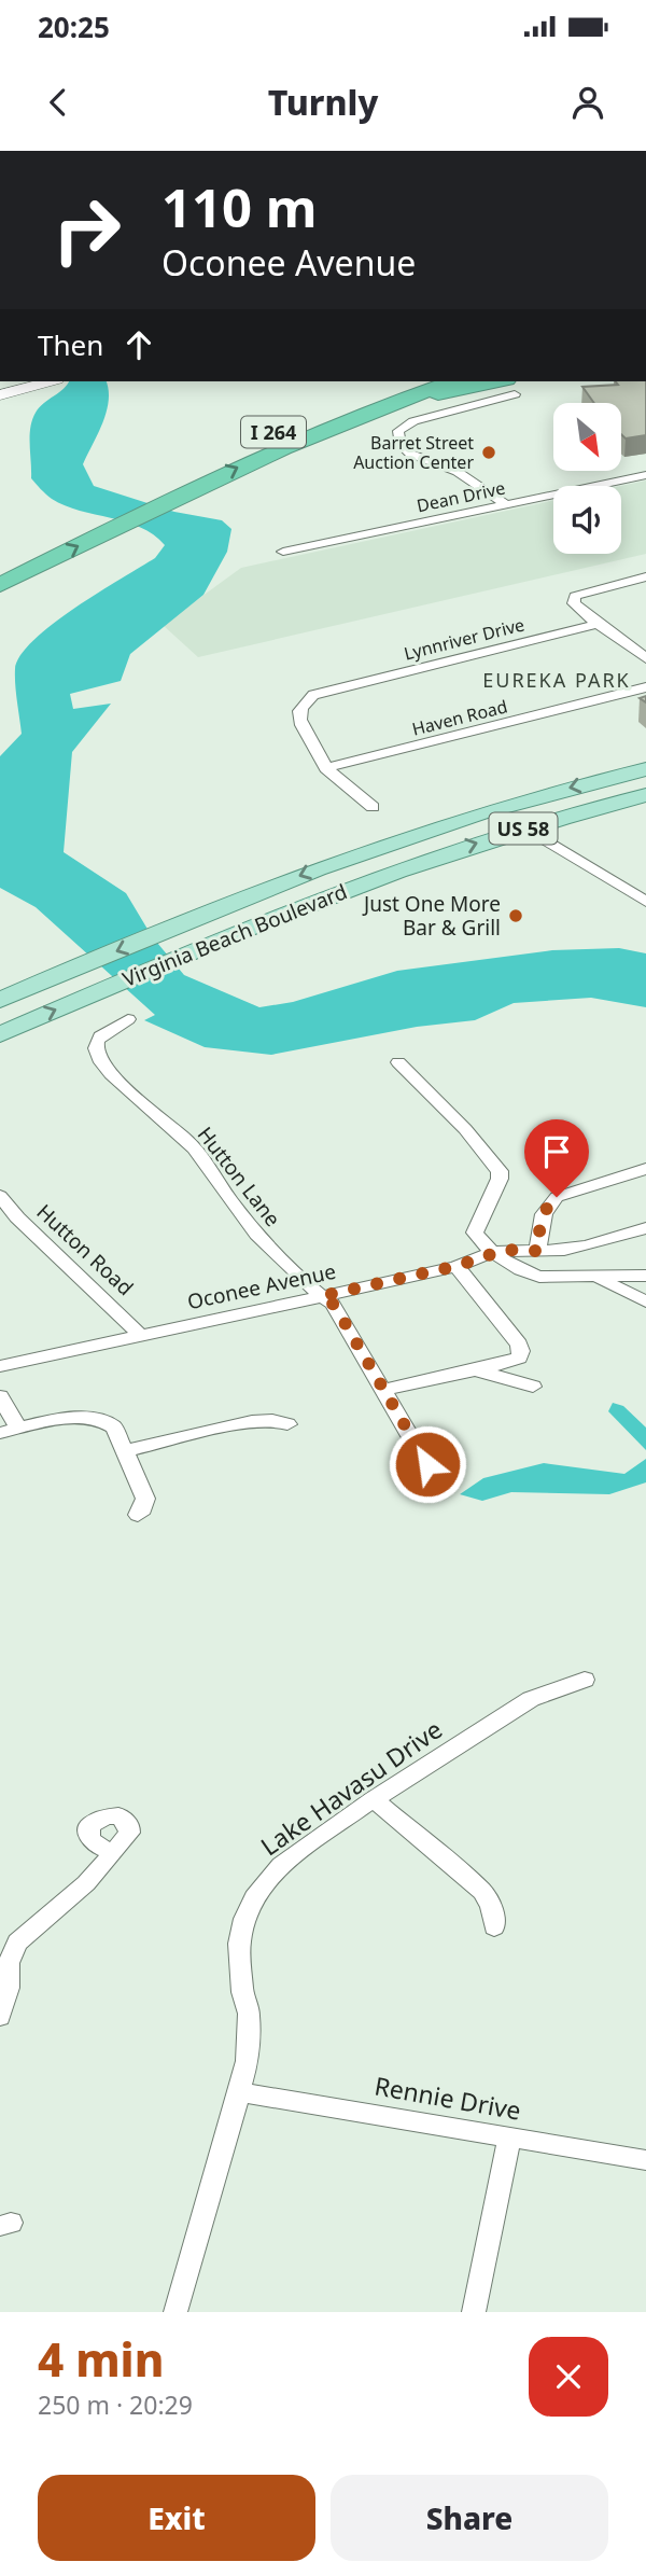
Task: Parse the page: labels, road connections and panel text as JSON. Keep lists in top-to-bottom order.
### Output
{
  "streets": {
    "highway": ["I 264"],
    "main road": ["US 58", "Virginia Beach Boulevard"],
    "street": [
      "Dean Drive",
      "Lynnriver Drive",
      "Haven Road",
      "Hutton Lane",
      "Hutton Road",
      "Oconee Avenue",
      "Lake Havasu Drive",
      "Rennie Drive"
    ]
  },
  "crossings": [
    ["Lynnriver Drive", "Haven Road"],
    ["Hutton Lane", "Oconee Avenue"],
    ["Hutton Road", "Oconee Avenue"],
    ["Lake Havasu Drive", "Rennie Drive"]
  ],
  "districts": ["EUREKA PARK"],
  "places": ["Barret Street Auction Center", "Just One More Bar & Grill"],
  "north": "bottom right",
  "page": {
    "status": "20:25",
    "header": "Turnly",
    "turn": ["110 m", "Oconee Avenue"],
    "then": "Then",
    "heading": ["4 min", "250 m · 20:29"],
    "buttons": ["Exit", "Share"]
  }
}
